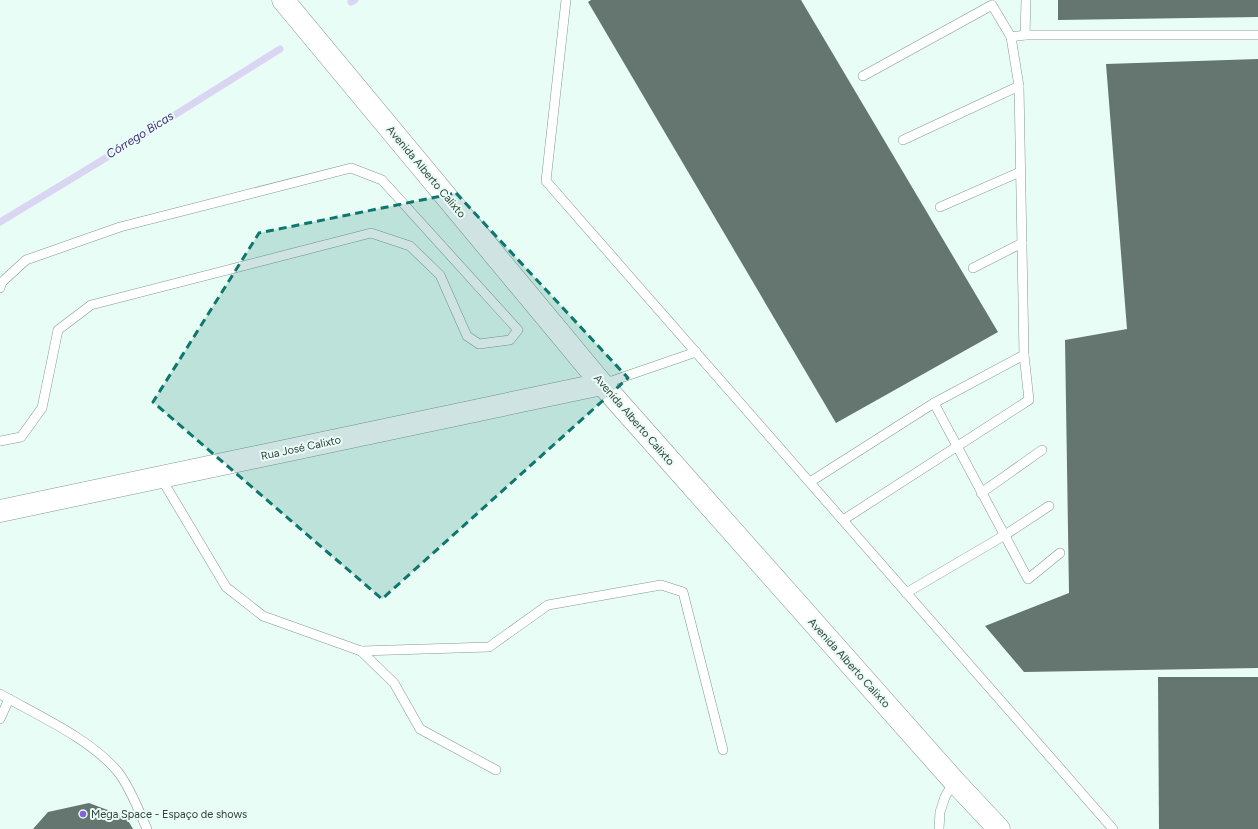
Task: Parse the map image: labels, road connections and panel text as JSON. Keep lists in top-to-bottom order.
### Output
{
  "streets": {
    "street": ["Avenida Alberto Calixto", "Rua José Calixto"]
  },
  "crossings": [
    ["Avenida Alberto Calixto", "Rua José Calixto"]
  ],
  "water": ["Córrego Bicas"],
  "places": ["Mega Space - Espaço de shows"]
}
